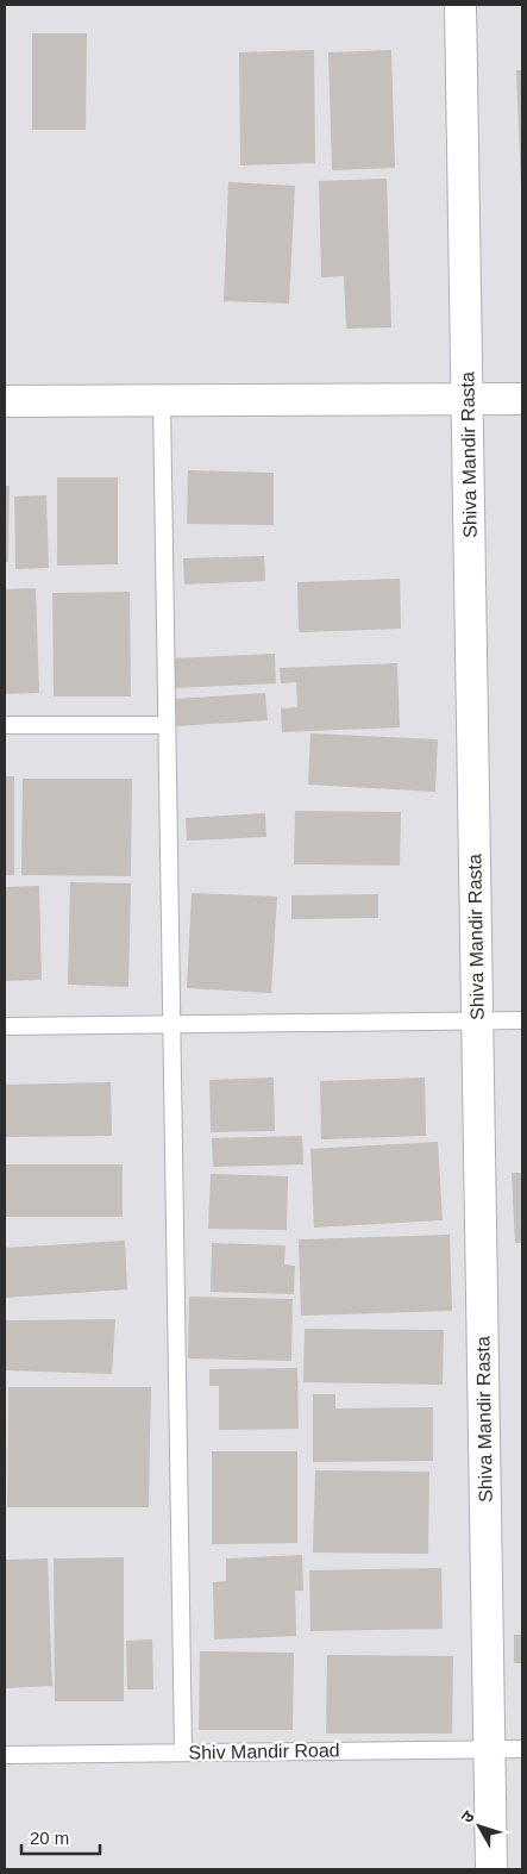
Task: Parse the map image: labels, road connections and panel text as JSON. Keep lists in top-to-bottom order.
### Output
{
  "streets": {
    "street": ["Shiva Mandir Rasta"],
    "lane": ["Shiv Mandir Road"]
  },
  "crossings": [
    ["Shiva Mandir Rasta", "Shiv Mandir Road"]
  ],
  "scale_bar": "20 m",
  "north": "top left"
}
